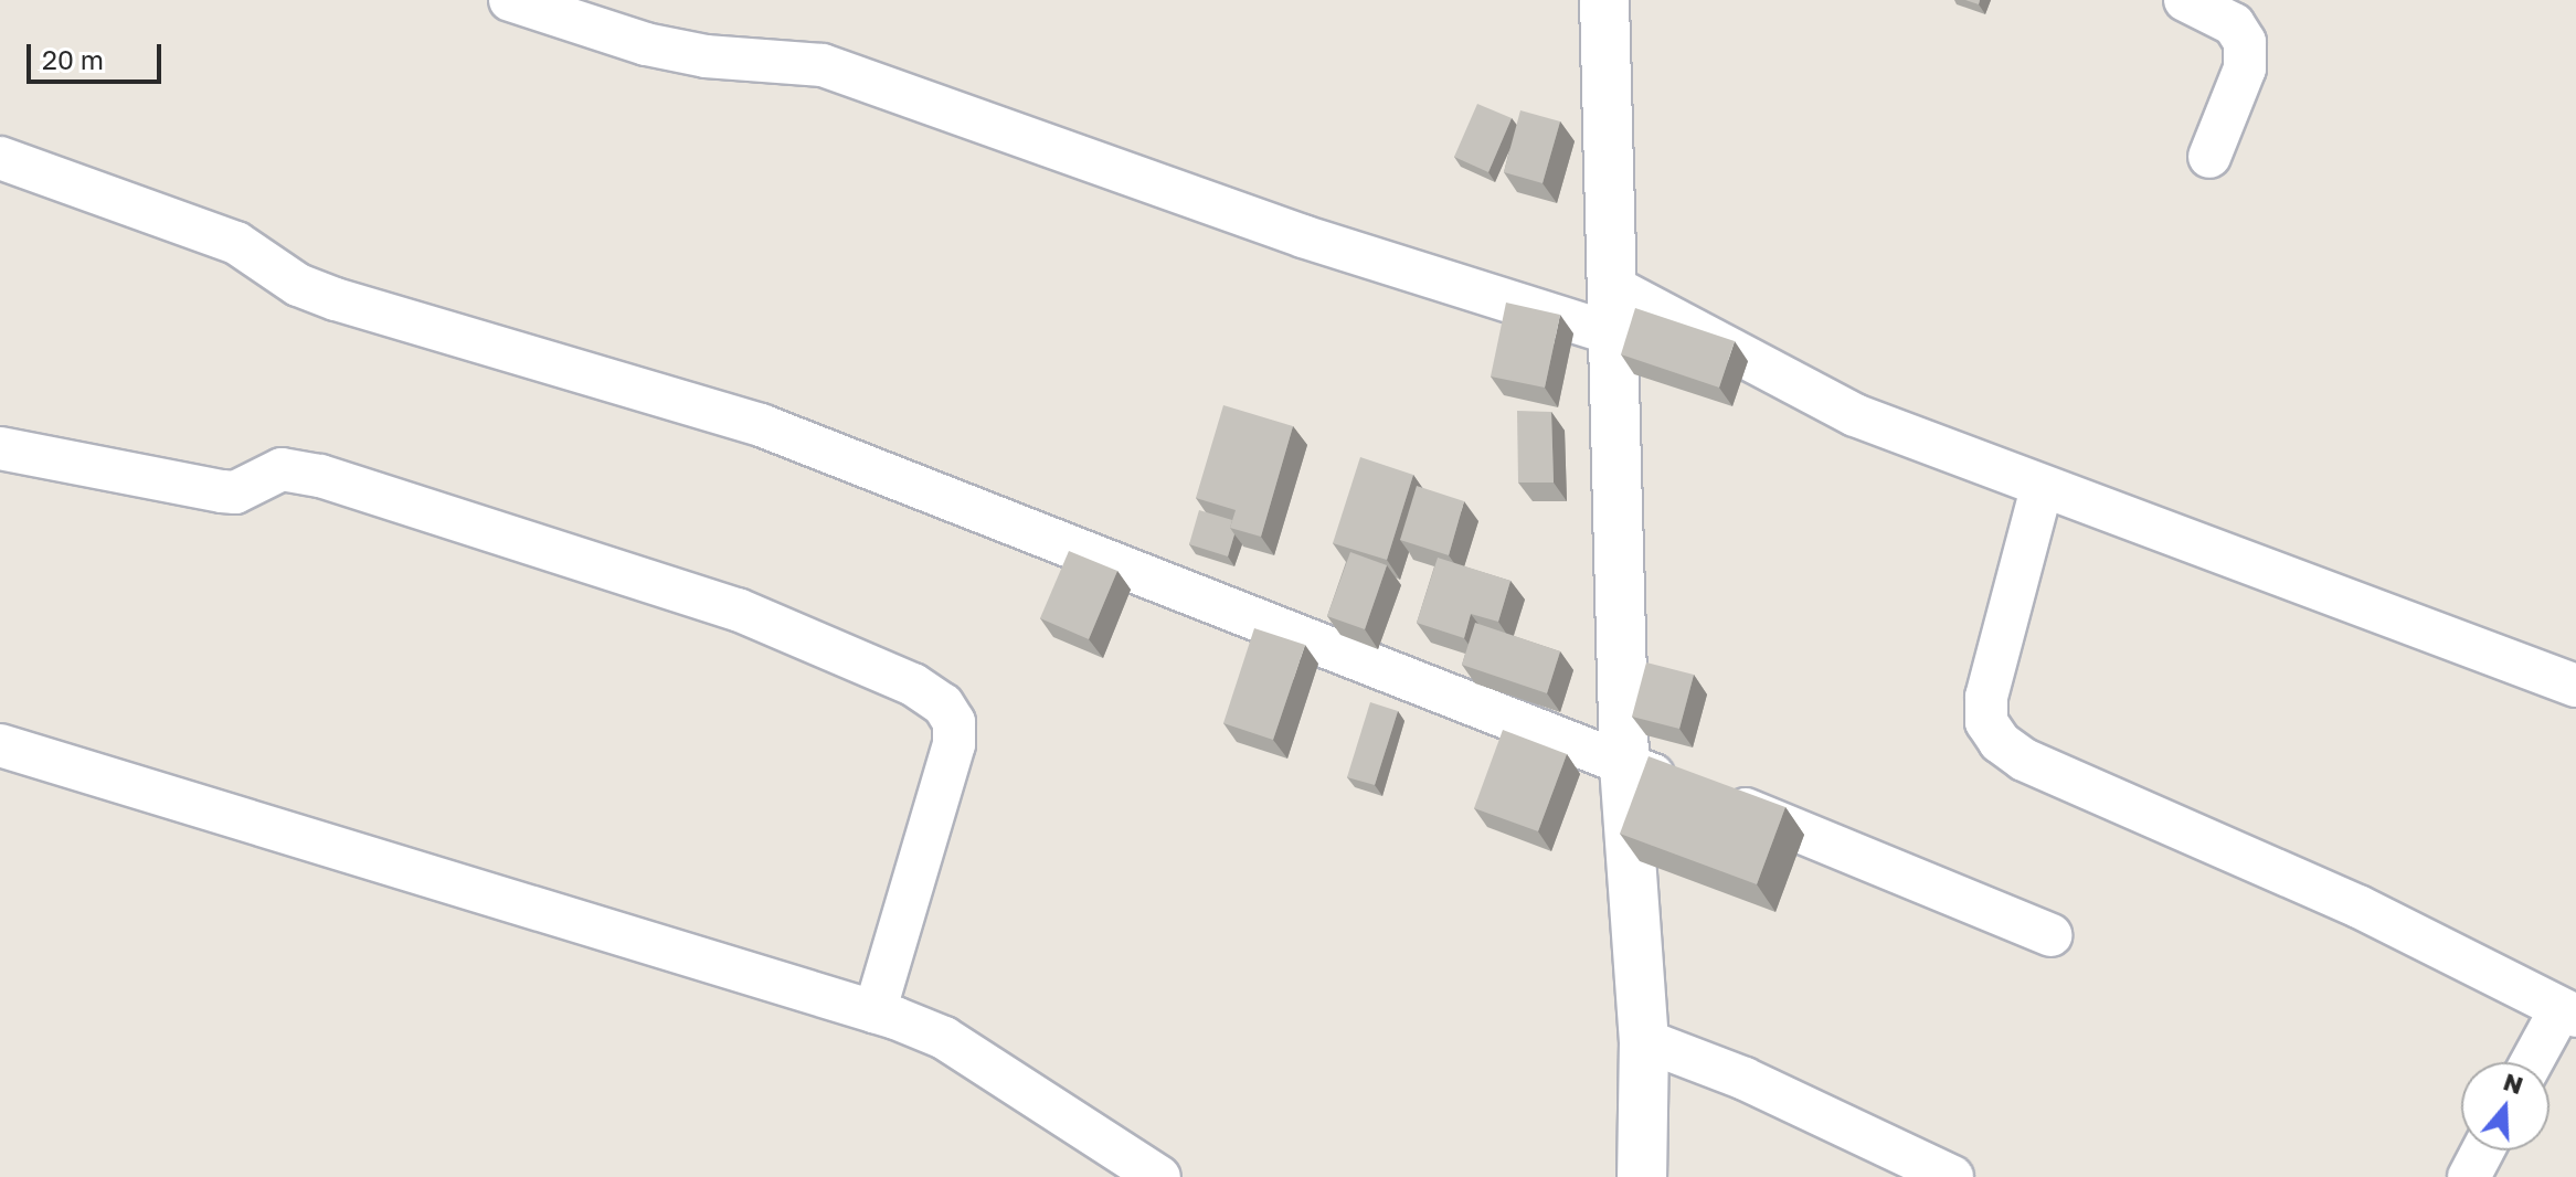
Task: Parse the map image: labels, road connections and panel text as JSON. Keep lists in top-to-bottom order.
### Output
{
  "scale_bar": "20 m",
  "north": "top"
}
